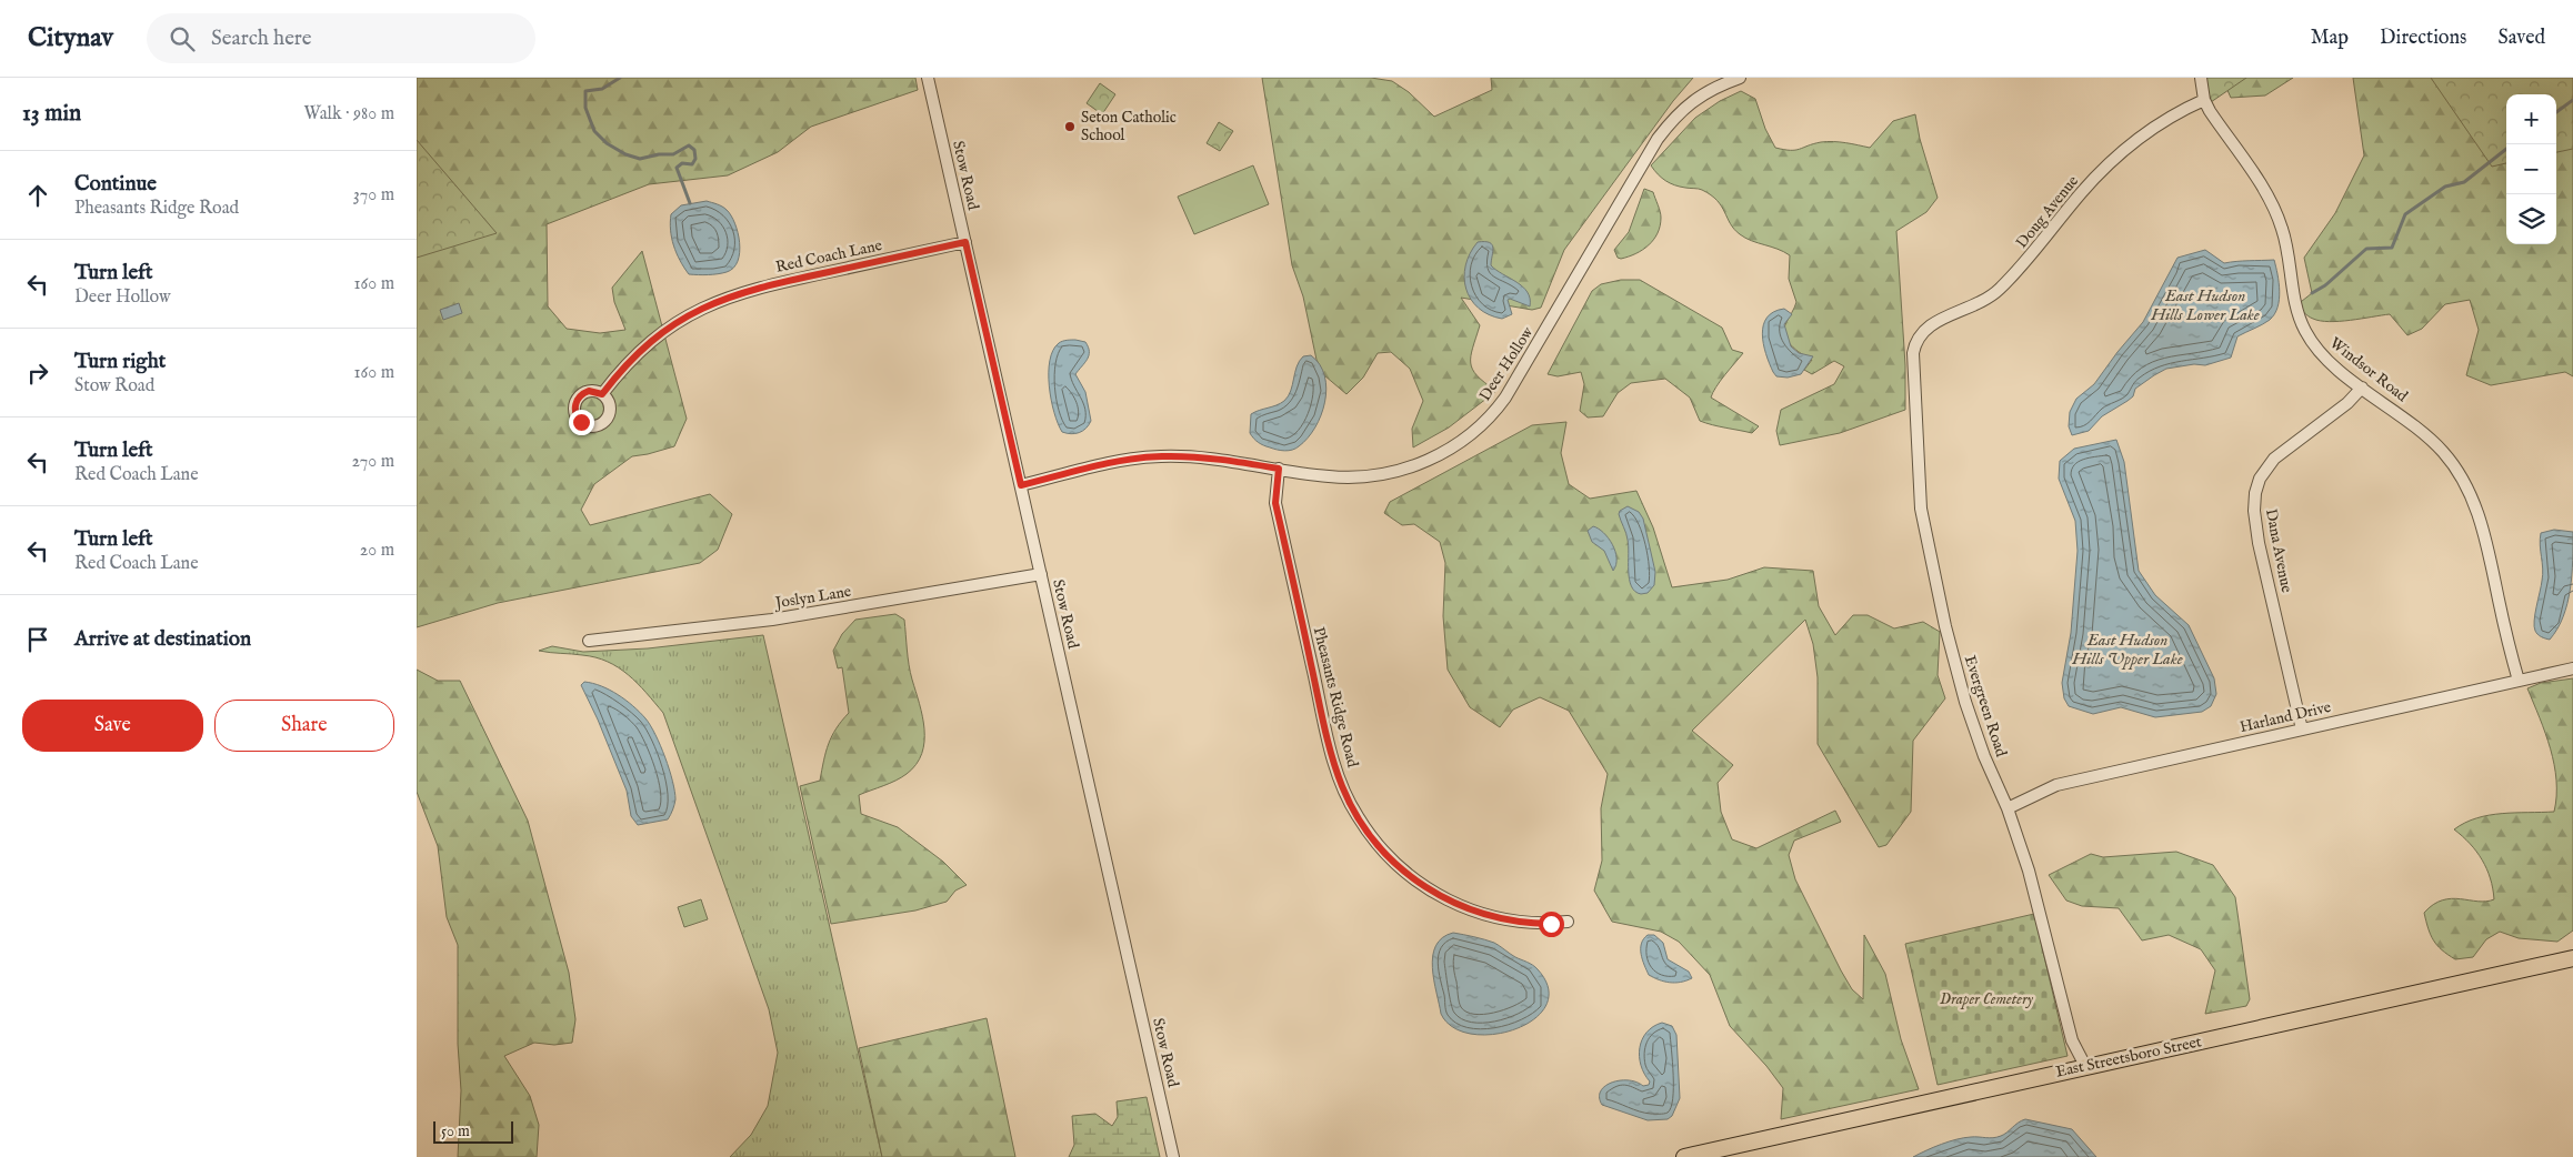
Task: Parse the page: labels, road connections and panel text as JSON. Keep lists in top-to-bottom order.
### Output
{
  "streets": {
    "main road": ["East Streetsboro Street"],
    "street": [
      "Stow Road",
      "Doug Avenue",
      "Red Coach Lane",
      "Deer Hollow",
      "Windsor Road",
      "Dana Avenue",
      "Joslyn Lane",
      "Pheasants Ridge Road",
      "Evergreen Road",
      "Harland Drive"
    ]
  },
  "crossings": [
    ["Stow Road", "Red Coach Lane"],
    ["Stow Road", "Deer Hollow"],
    ["Stow Road", "Joslyn Lane"],
    ["Doug Avenue", "Windsor Road"],
    ["Doug Avenue", "Evergreen Road"],
    ["Deer Hollow", "Pheasants Ridge Road"],
    ["Windsor Road", "Dana Avenue"],
    ["Windsor Road", "Harland Drive"],
    ["Dana Avenue", "Harland Drive"],
    ["Evergreen Road", "Harland Drive"],
    ["Evergreen Road", "East Streetsboro Street"]
  ],
  "water": ["East Hudson Hills Lower Lake", "East Hudson Hills Upper Lake"],
  "parks": ["Draper Cemetery"],
  "places": ["Seton Catholic School"],
  "scale_bar": "50 m",
  "page": {
    "header": "Citynav",
    "search": "Search here",
    "nav": ["Map", "Directions", "Saved"],
    "heading": ["13 min", "Walk · 980 m"],
    "map_buttons": ["+", "−"],
    "list": [
      ["Continue", "Pheasants Ridge Road", "370 m"],
      ["Turn left", "Deer Hollow", "160 m"],
      ["Turn right", "Stow Road", "160 m"],
      ["Turn left", "Red Coach Lane", "270 m"],
      ["Turn left", "Red Coach Lane", "20 m"],
      "Arrive at destination"
    ],
    "buttons": ["Save", "Share"],
    "scale": "50 m"
  }
}
